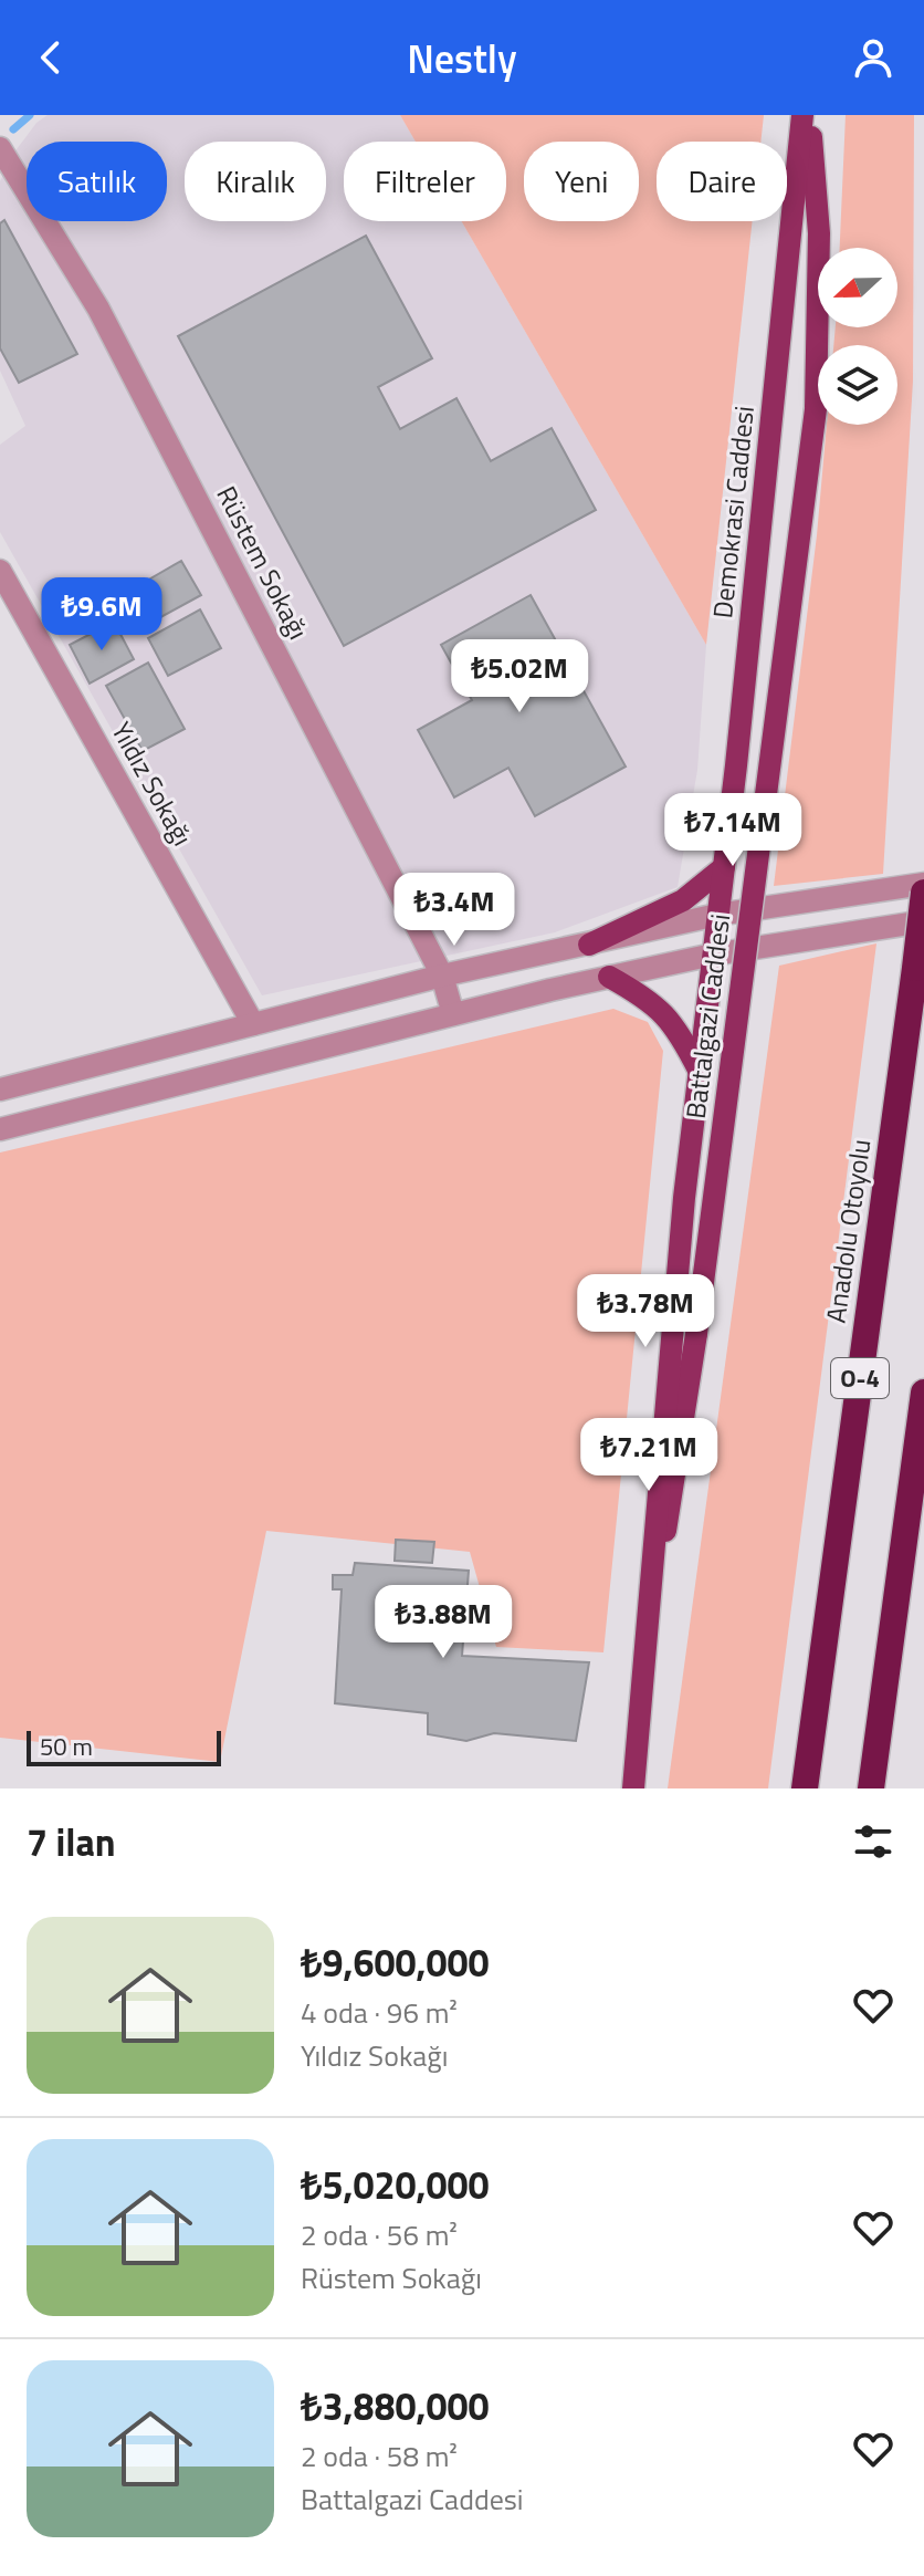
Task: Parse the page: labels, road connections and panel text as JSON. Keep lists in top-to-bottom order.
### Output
{
  "streets": {
    "highway": ["Anadolu Otoyolu", "O-4"],
    "main road": ["Demokrasi Caddesi", "Battalgazi Caddesi"],
    "street": ["Rüstem Sokağı", "Yıldız Sokağı"]
  },
  "crossings": [
    ["Demokrasi Caddesi", "Battalgazi Caddesi"]
  ],
  "scale_bar": "50 m",
  "north": "left",
  "page": {
    "header": "Nestly",
    "chip": [
      "Satılık",
      "Kiralık",
      "Filtreler",
      "Yeni",
      "Daire"
    ],
    "price": [
      "₺9.6M",
      "₺5.02M",
      "₺7.14M",
      "₺3.4M",
      "₺3.78M",
      "₺7.21M",
      "₺3.88M"
    ],
    "scale": "50 m",
    "heading": "7 ilan",
    "list": [
      {
        "name": "₺9,600,000",
        "note": "4 oda · 96 m² · Yıldız Sokağı"
      },
      {
        "name": "₺5,020,000",
        "note": "2 oda · 56 m² · Rüstem Sokağı"
      },
      {
        "name": "₺3,880,000",
        "note": "2 oda · 58 m² · Battalgazi Caddesi"
      }
    ]
  }
}
